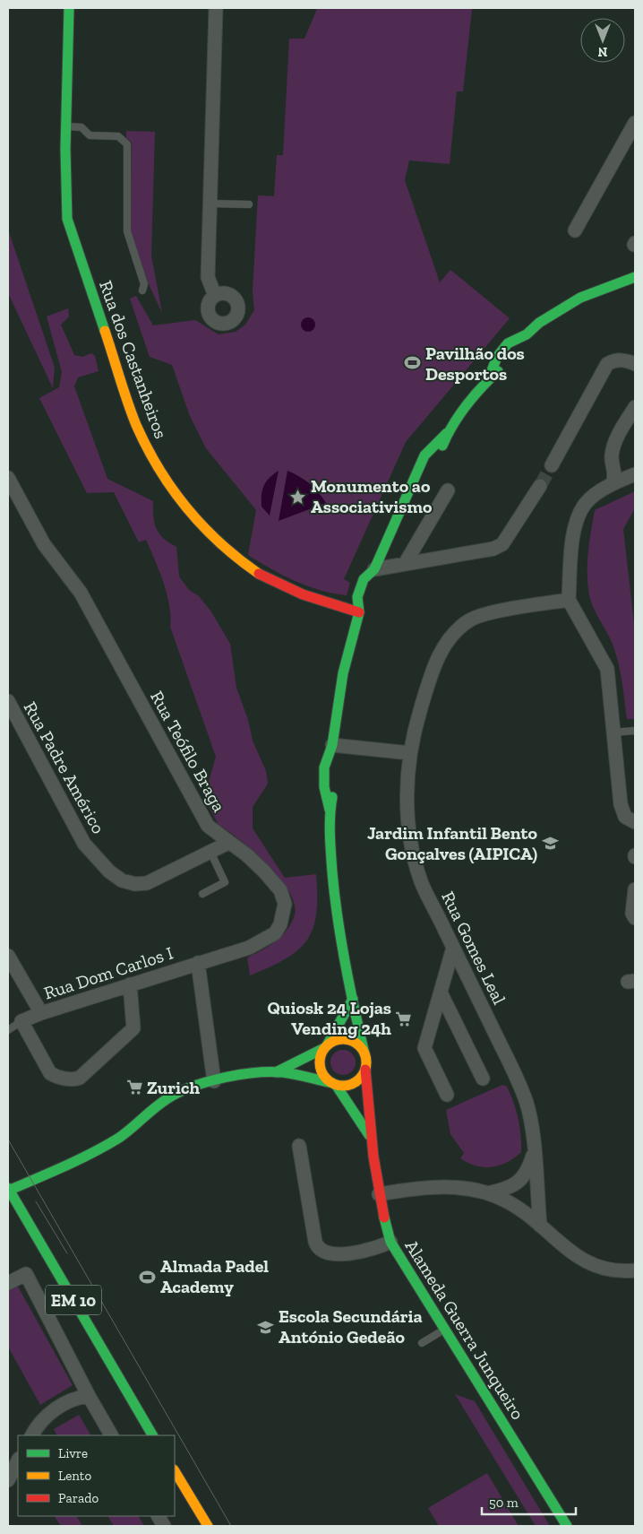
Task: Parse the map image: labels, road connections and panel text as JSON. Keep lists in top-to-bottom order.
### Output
{
  "streets": {
    "street": [
      "Rua dos Castanheiros",
      "Rua Teófilo Braga",
      "Rua Padre Américo",
      "Rua Gomes Leal",
      "Rua Dom Carlos I",
      "EM 10",
      "Alameda Guerra Junqueiro"
    ]
  },
  "crossings": [
    ["Rua Teófilo Braga", "Rua Padre Américo"],
    ["Rua Teófilo Braga", "Rua Dom Carlos I"]
  ],
  "places": {
    "sports": ["Pavilhão dos Desportos", "Almada Padel Academy"],
    "place": ["Monumento ao Associativismo"],
    "school or university": ["Jardim Infantil Bento Gonçalves (AIPICA)", "Escola Secundária António Gedeão"],
    "supermarket": ["Quiosk 24 Lojas Vending 24h", "Zurich"]
  },
  "legend": ["Livre", "Lento", "Parado"],
  "scale_bar": "50 m",
  "north": "bottom"
}
